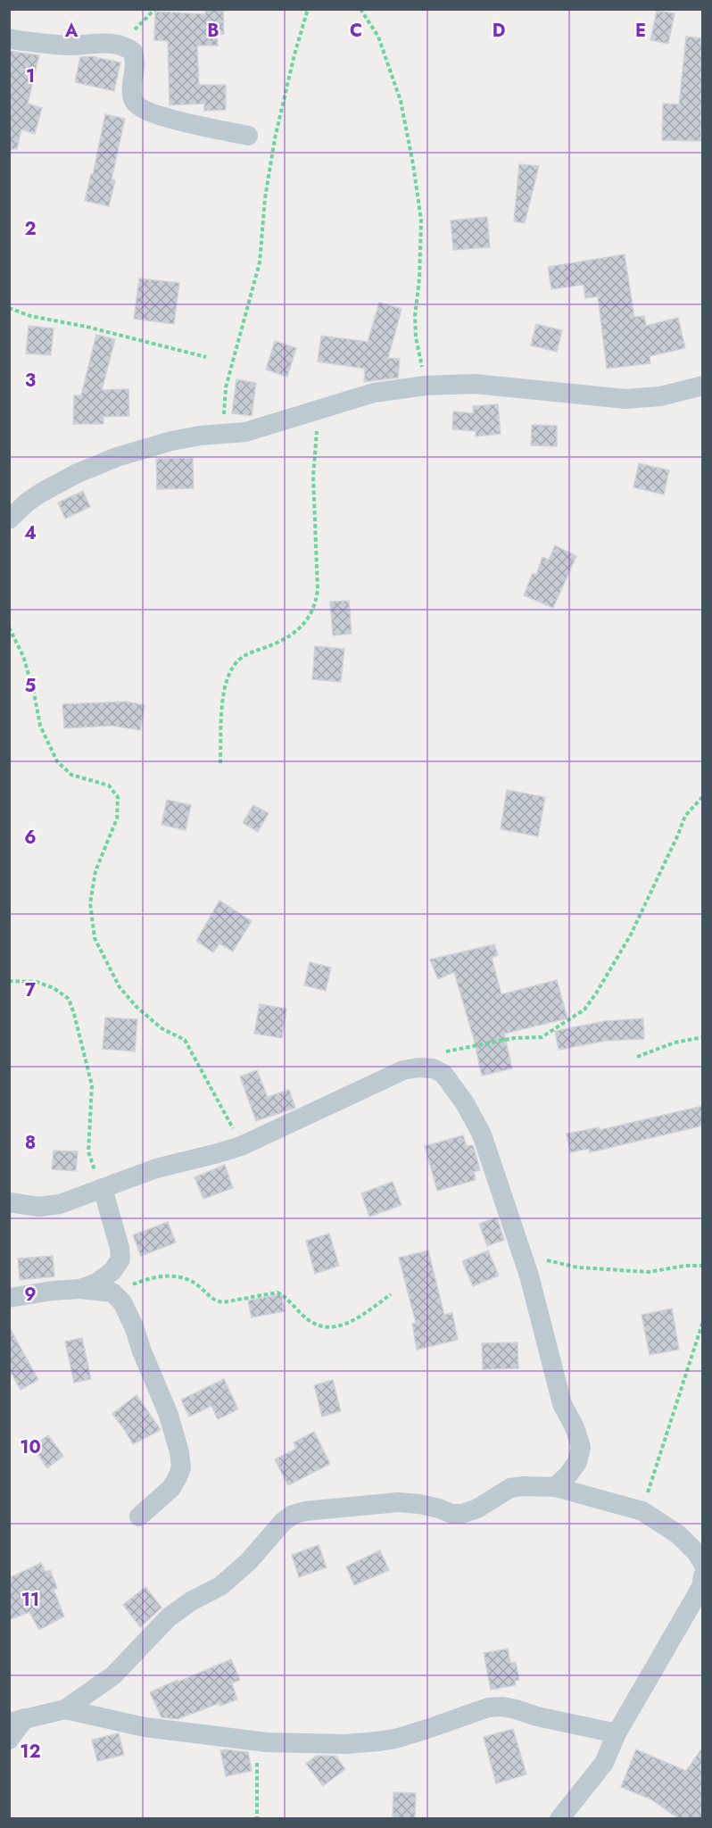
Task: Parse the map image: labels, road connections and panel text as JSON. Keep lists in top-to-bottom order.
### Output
{
  "grid": {
    "columns": [
      "A",
      "B",
      "C",
      "D",
      "E"
    ],
    "rows": [
      "1",
      "2",
      "3",
      "4",
      "5",
      "6",
      "7",
      "8",
      "9",
      "10",
      "11",
      "12"
    ]
  }
}
